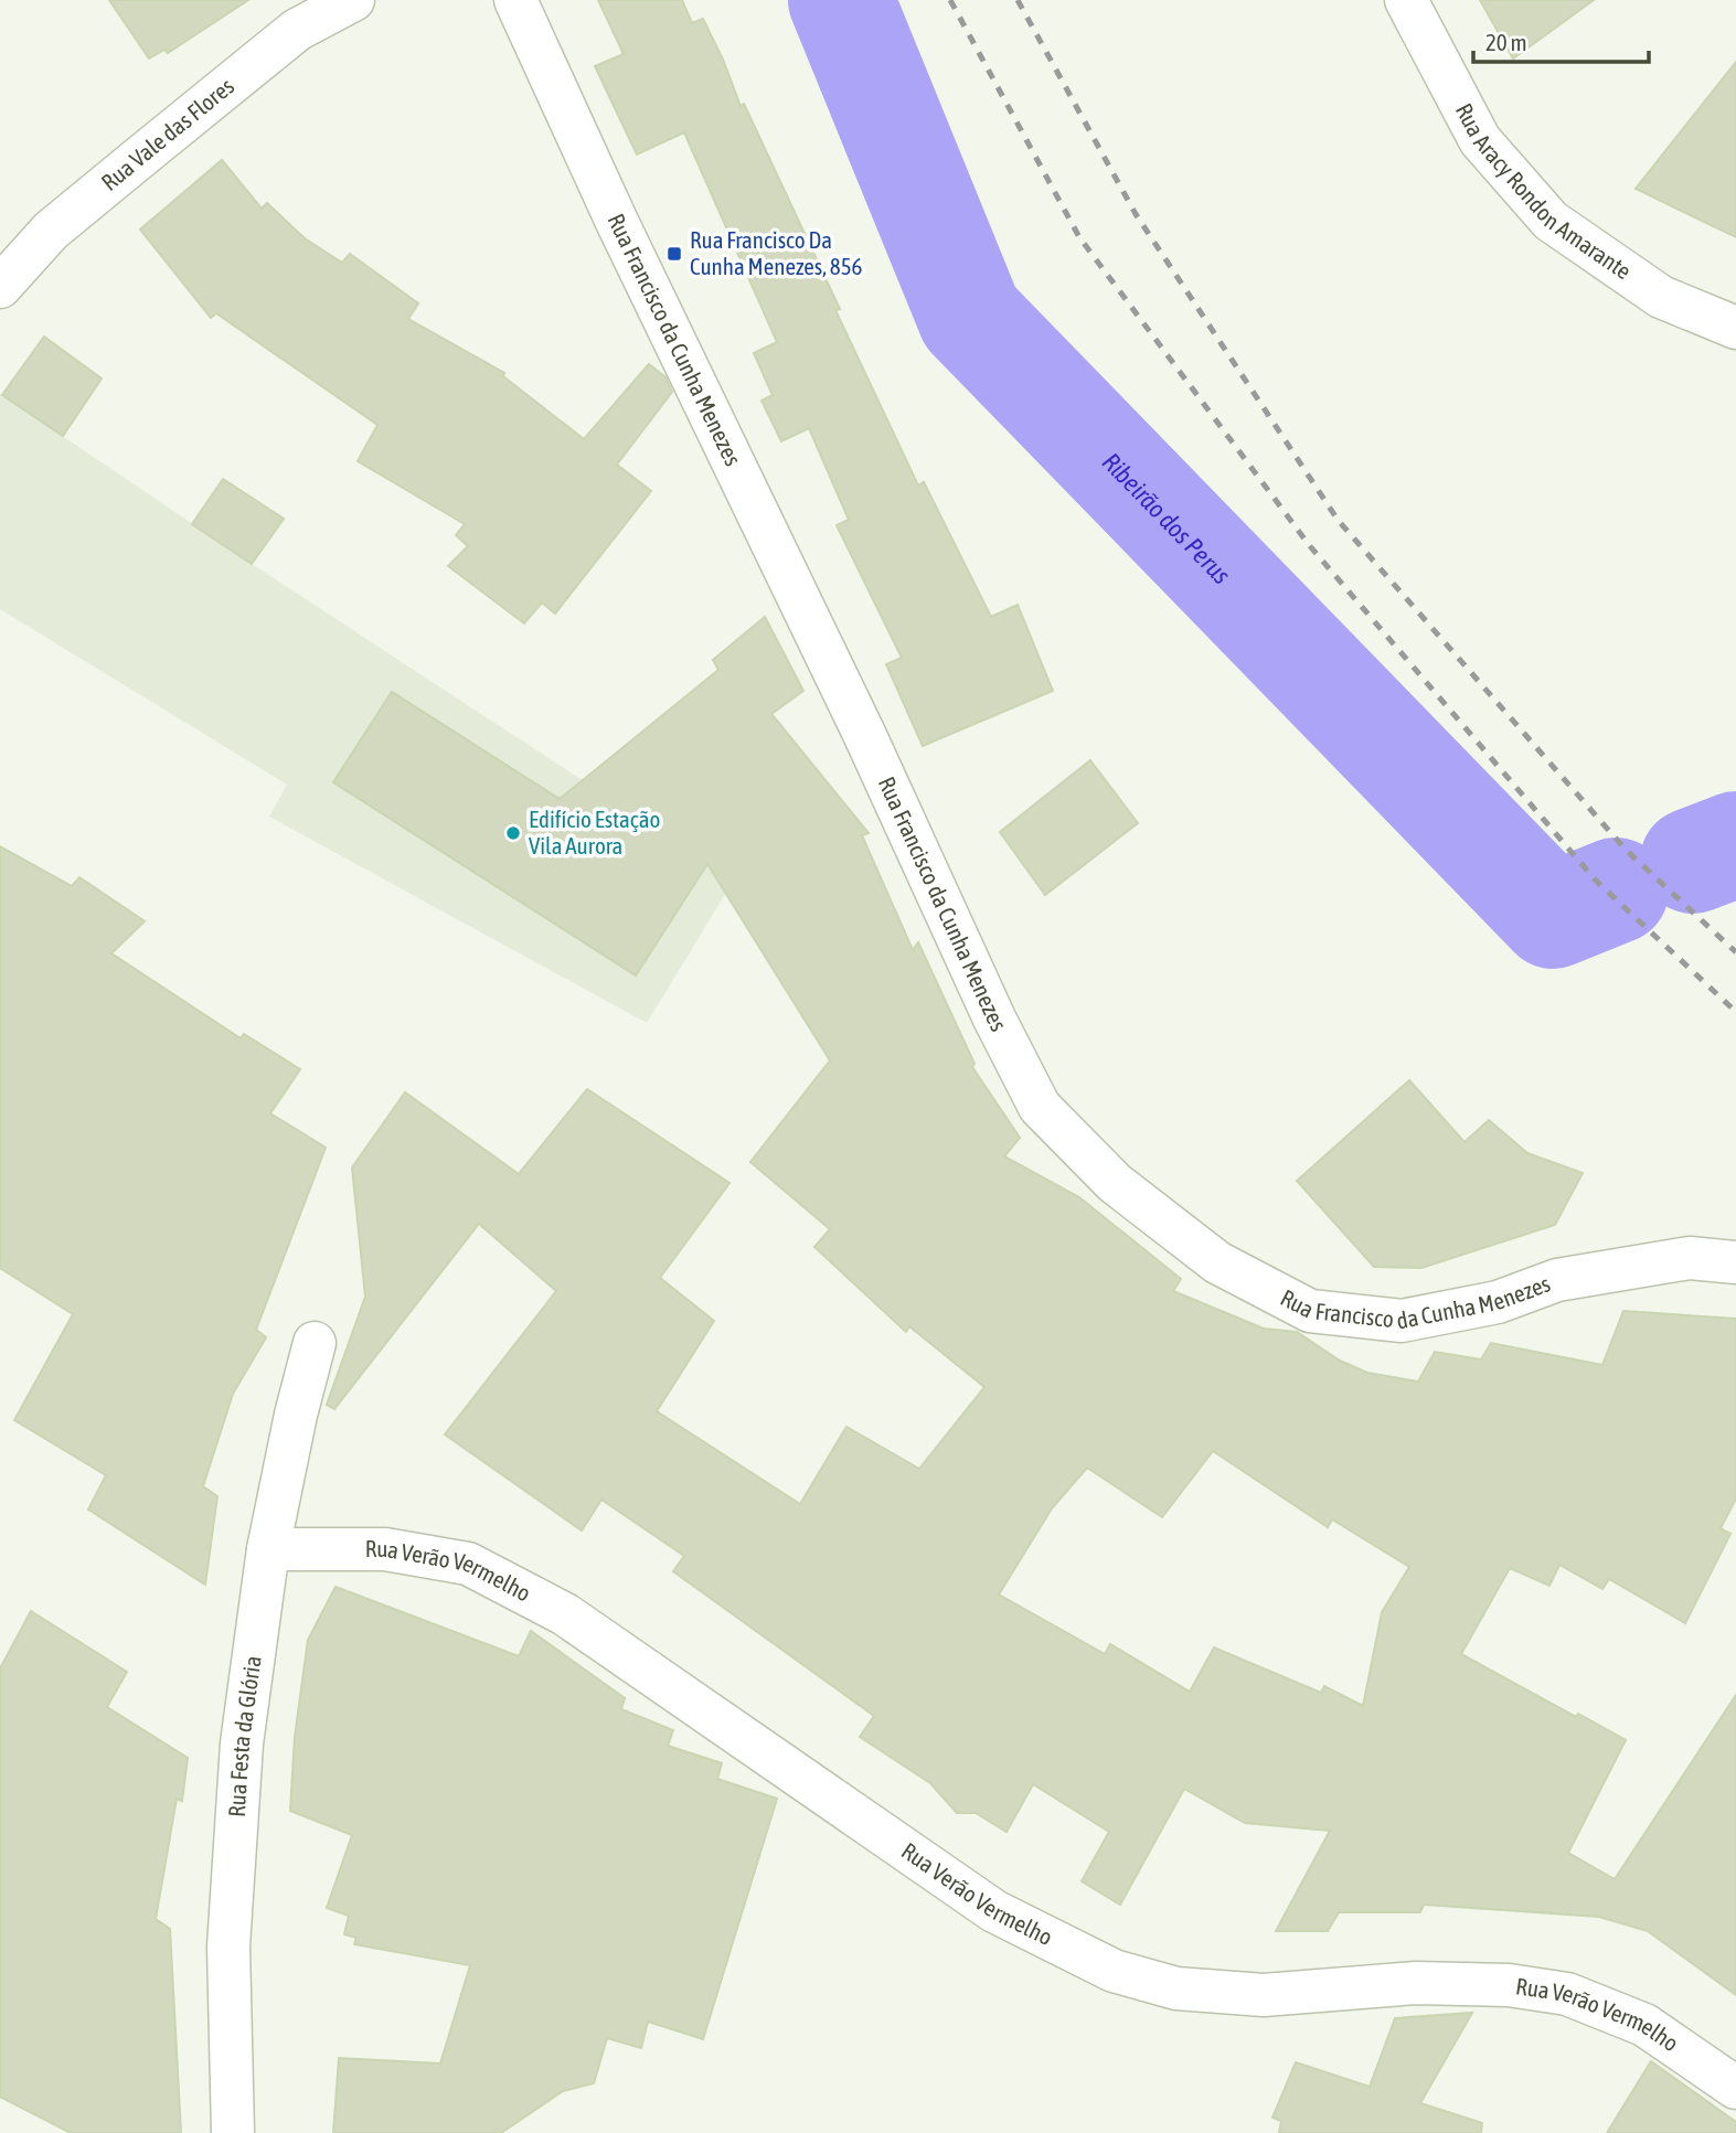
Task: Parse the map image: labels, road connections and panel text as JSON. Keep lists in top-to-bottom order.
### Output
{
  "streets": {
    "street": [
      "Rua Vale das Flores",
      "Rua Aracy Rondon Amarante",
      "Rua Francisco da Cunha Menezes",
      "Rua Verão Vermelho",
      "Rua Festa da Glória"
    ]
  },
  "crossings": [
    ["Rua Verão Vermelho", "Rua Festa da Glória"]
  ],
  "water": ["Ribeirão dos Perus"],
  "places": {
    "transit": ["Rua Francisco Da Cunha Menezes, 856"],
    "other": ["Edifício Estação Vila Aurora"]
  },
  "scale_bar": "20 m"
}
